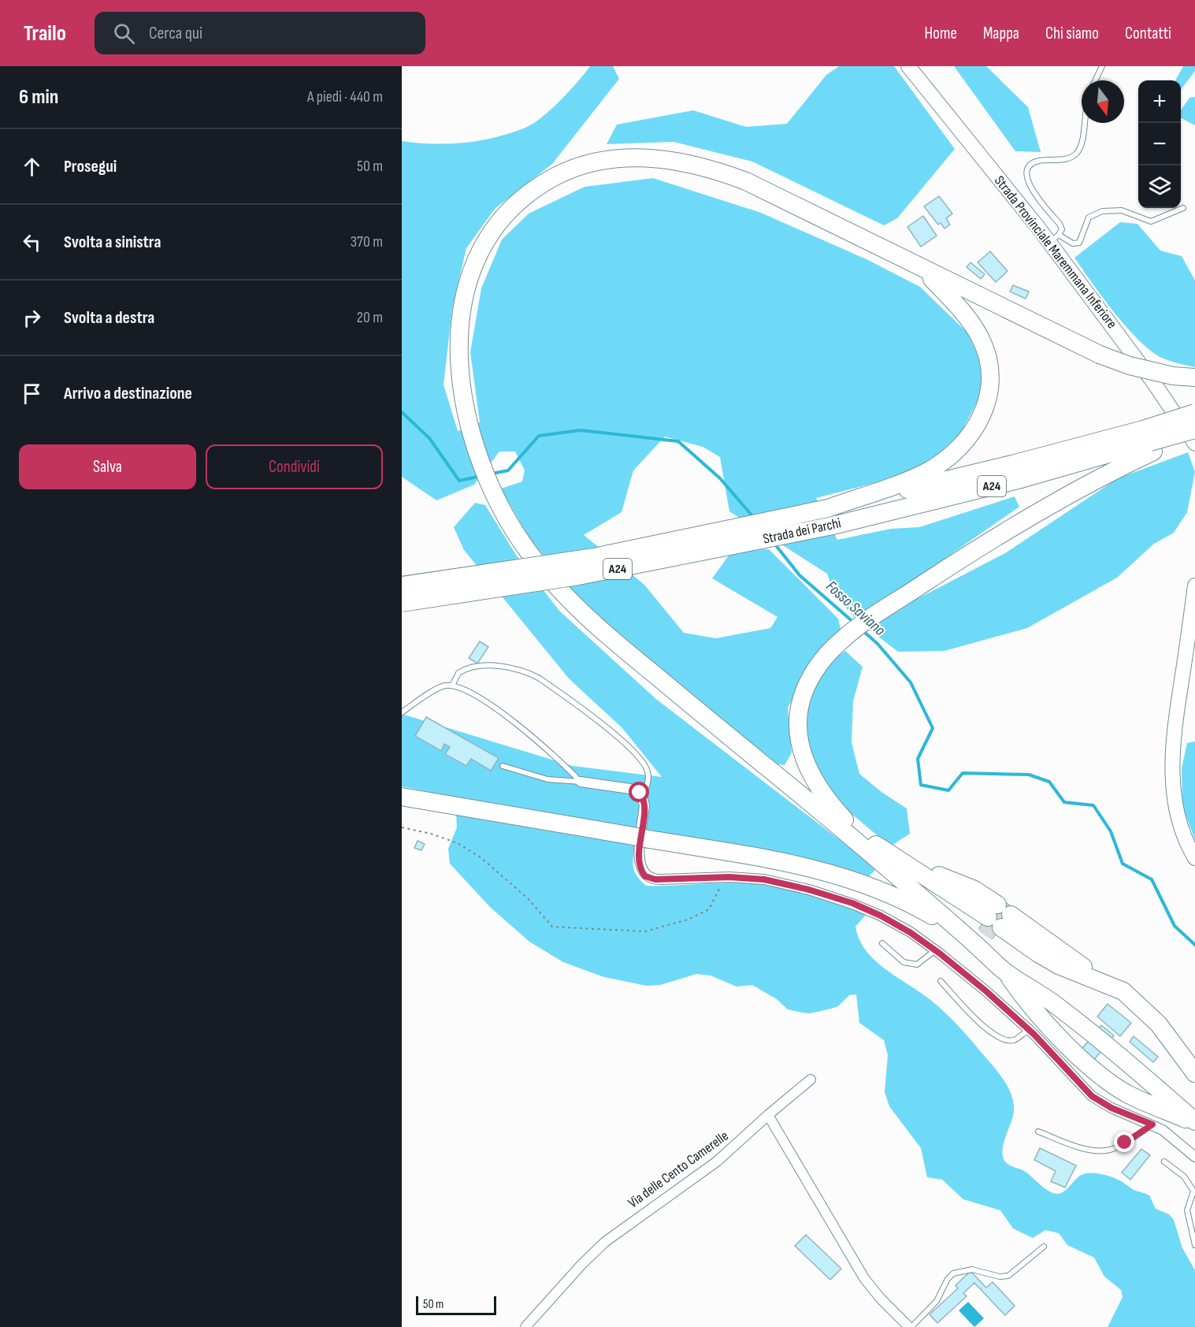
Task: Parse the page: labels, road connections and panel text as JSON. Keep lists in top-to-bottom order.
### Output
{
  "streets": {
    "highway": ["A24", "Strada dei Parchi"],
    "main road": ["Strada Provinciale Maremmana Inferiore"],
    "street": ["Via delle Cento Camerelle"]
  },
  "water": ["Fosso Saviano"],
  "scale_bar": "50 m",
  "north": "bottom",
  "page": {
    "header": "Trailo",
    "search": "Cerca qui",
    "nav": [
      "Home",
      "Mappa",
      "Chi siamo",
      "Contatti"
    ],
    "heading": ["6 min", "A piedi · 440 m"],
    "map_buttons": ["+", "−"],
    "list": [
      ["Prosegui", "50 m"],
      ["Svolta a sinistra", "370 m"],
      ["Svolta a destra", "20 m"],
      "Arrivo a destinazione"
    ],
    "buttons": ["Salva", "Condividi"],
    "scale": "50 m"
  }
}
